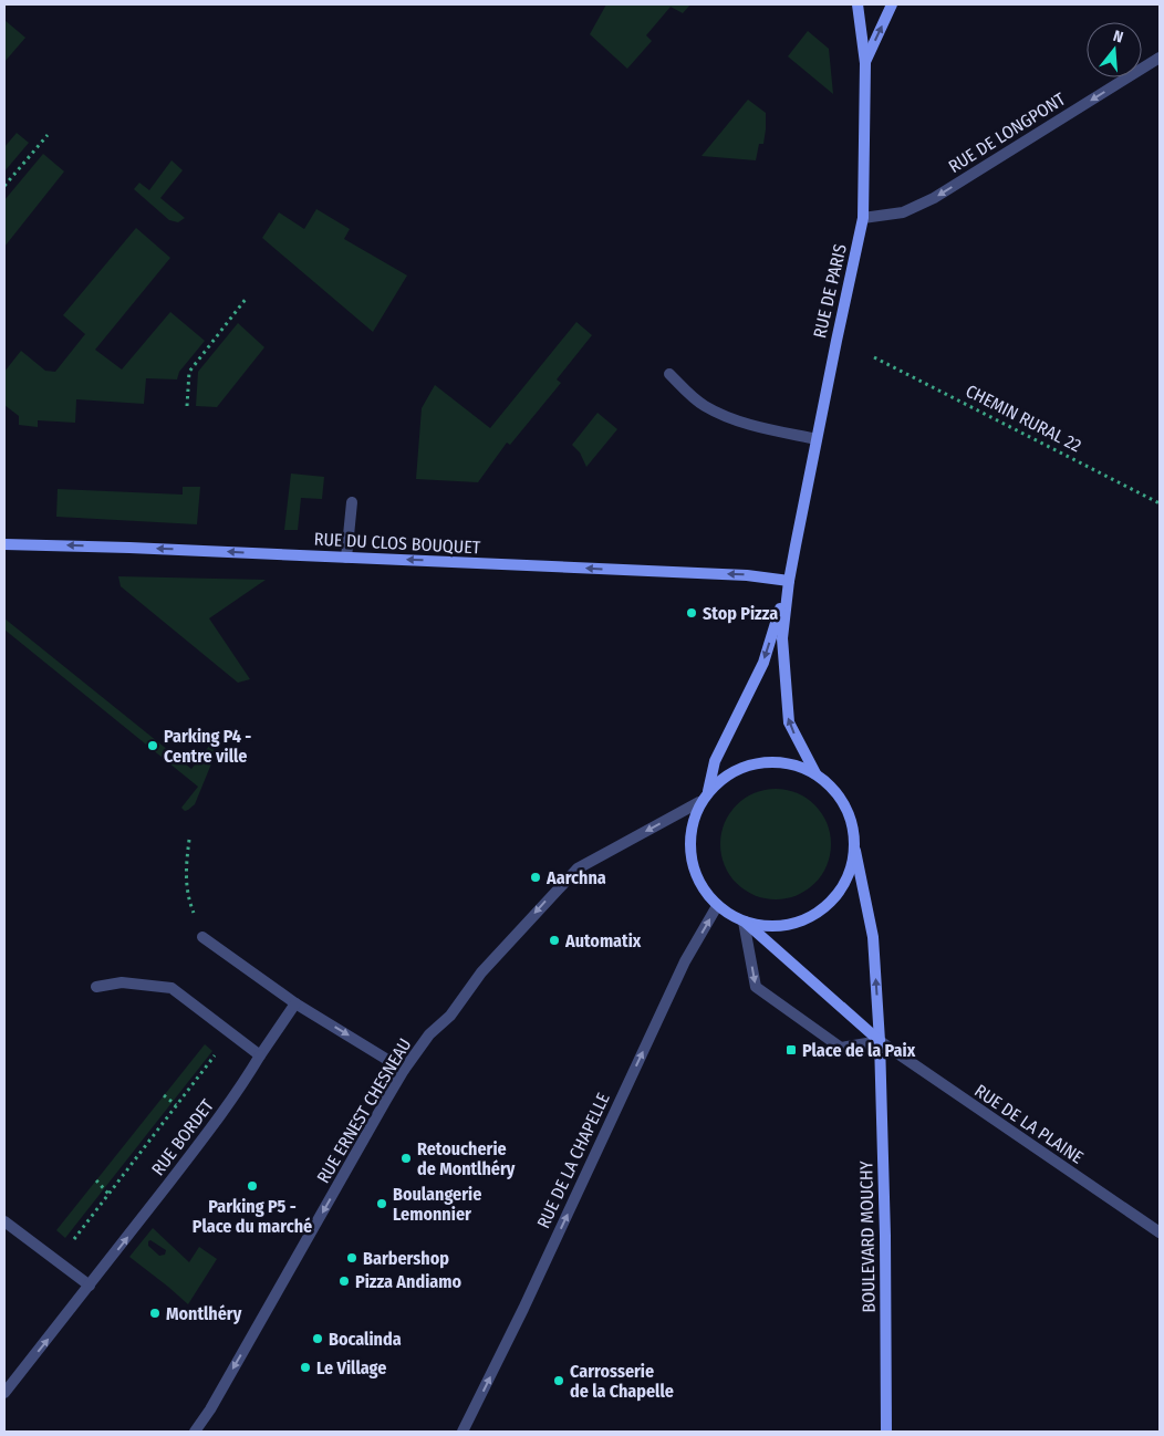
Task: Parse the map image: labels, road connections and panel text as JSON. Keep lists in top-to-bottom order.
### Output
{
  "streets": {
    "main road": ["RUE DE PARIS", "RUE DU CLOS BOUQUET", "BOULEVARD MOUCHY"],
    "street": [
      "RUE DE LONGPONT",
      "RUE ERNEST CHESNEAU",
      "RUE DE LA PLAINE",
      "RUE BORDET",
      "RUE DE LA CHAPELLE"
    ],
    "path": ["CHEMIN RURAL 22"]
  },
  "crossings": [
    ["RUE DE LONGPONT", "RUE DE PARIS"],
    ["RUE DE PARIS", "RUE DU CLOS BOUQUET"],
    ["RUE DE PARIS", "RUE ERNEST CHESNEAU"],
    ["RUE DE PARIS", "RUE DE LA CHAPELLE"],
    ["RUE DE PARIS", "BOULEVARD MOUCHY"],
    ["RUE ERNEST CHESNEAU", "RUE DE LA CHAPELLE"],
    ["RUE ERNEST CHESNEAU", "BOULEVARD MOUCHY"],
    ["RUE DE LA PLAINE", "BOULEVARD MOUCHY"],
    ["RUE DE LA CHAPELLE", "BOULEVARD MOUCHY"]
  ],
  "one_way": [
    "RUE DE LONGPONT",
    "RUE DU CLOS BOUQUET",
    "RUE ERNEST CHESNEAU",
    "RUE BORDET",
    "RUE DE LA CHAPELLE"
  ],
  "places": {
    "other": [
      "Stop Pizza",
      "Parking P4 - Centre ville",
      "Aarchna",
      "Automatix",
      "Retoucherie de Montlhéry",
      "Parking P5 - Place du marché",
      "Boulangerie Lemonnier",
      "Barbershop",
      "Pizza Andiamo",
      "Montlhéry",
      "Bocalinda",
      "Le Village",
      "Carrosserie de la Chapelle"
    ],
    "transit": ["Place de la Paix"]
  },
  "north": "top"
}
